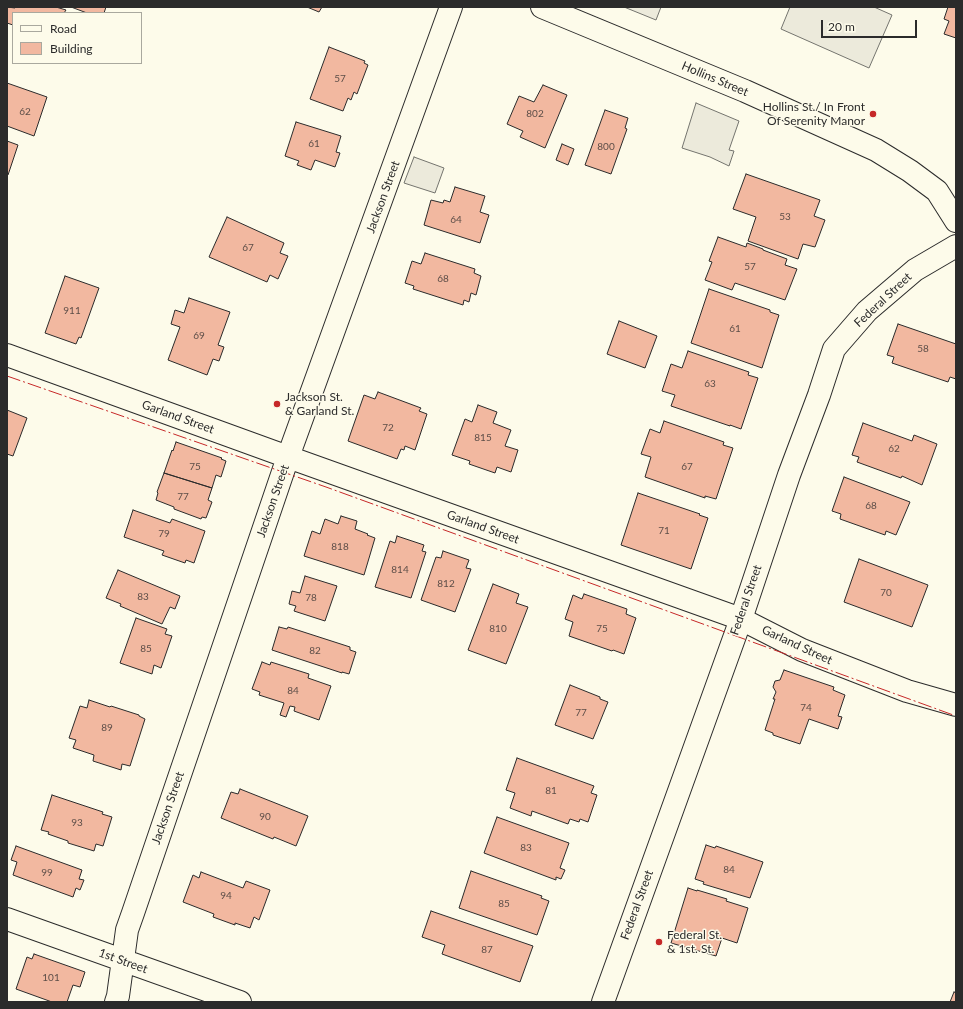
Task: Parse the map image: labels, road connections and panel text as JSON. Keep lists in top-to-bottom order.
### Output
{
  "streets": {
    "street": [
      "Hollins Street",
      "Jackson Street",
      "Federal Street",
      "Garland Street",
      "1st Street"
    ]
  },
  "crossings": [
    ["Jackson Street", "Garland Street"],
    ["Jackson Street", "1st Street"],
    ["Federal Street", "Garland Street"]
  ],
  "places": ["Hollins St./ In Front Of Serenity Manor", "Jackson St. & Garland St.", "Federal St. & 1st. St."],
  "house_numbers": [
    "57",
    "62",
    "802",
    "61",
    "800",
    "53",
    "64",
    "67",
    "57",
    "68",
    "911",
    "61",
    "69",
    "58",
    "63",
    "72",
    "815",
    "62",
    "75",
    "67",
    "77",
    "68",
    "71",
    "79",
    "818",
    "814",
    "812",
    "70",
    "83",
    "78",
    "810",
    "75",
    "85",
    "82",
    "84",
    "74",
    "77",
    "89",
    "81",
    "90",
    "93",
    "83",
    "84",
    "99",
    "94",
    "85",
    "87",
    "101"
  ],
  "legend": ["Road", "Building"],
  "scale_bar": "20 m"
}
